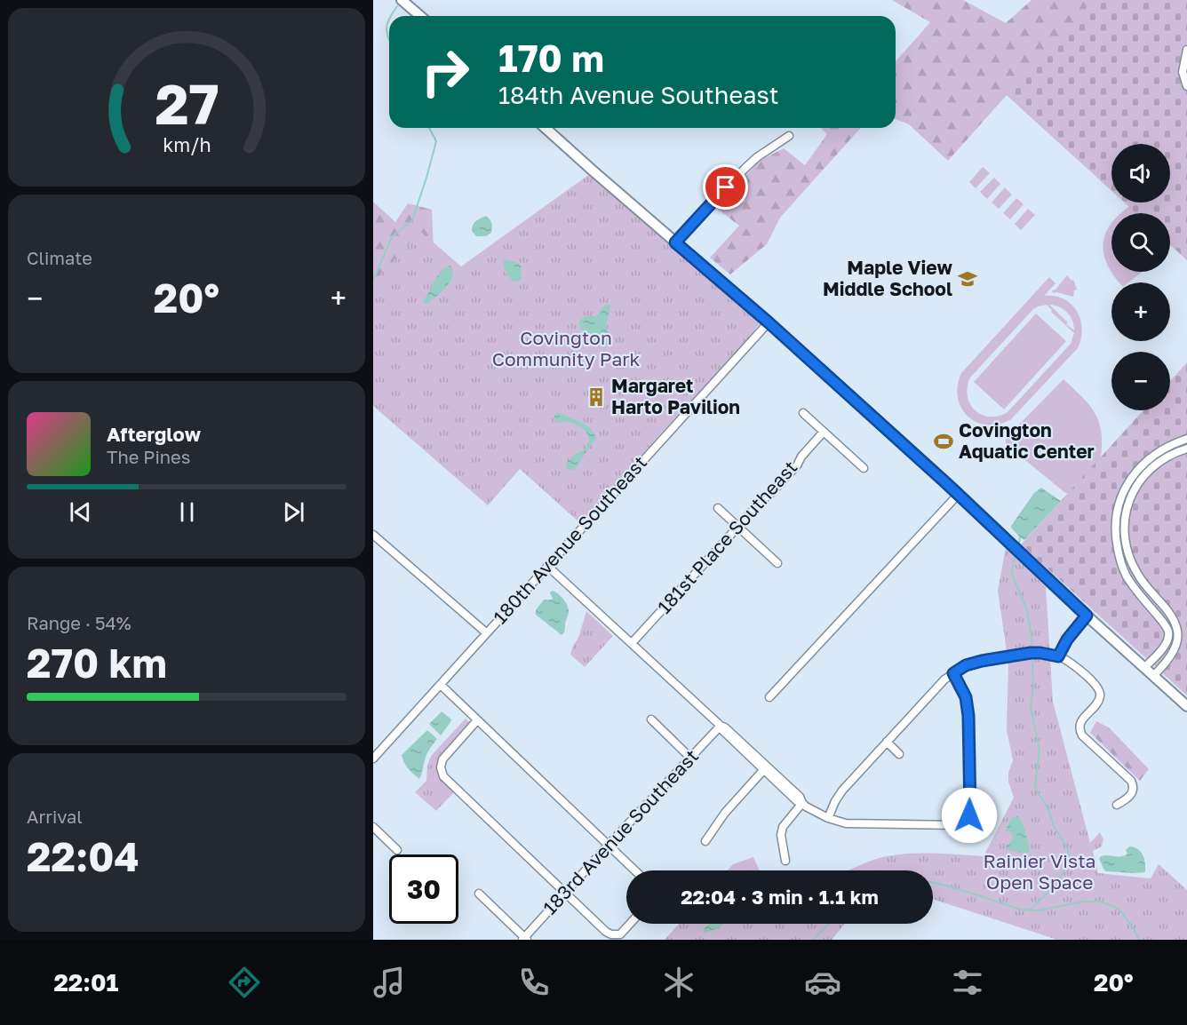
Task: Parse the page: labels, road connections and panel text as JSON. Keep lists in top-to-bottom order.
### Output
{
  "streets": {
    "street": ["181st Place Southeast", "180th Avenue Southeast", "183rd Avenue Southeast"]
  },
  "parks": ["Covington Community Park", "Rainier Vista Open Space"],
  "places": {
    "school or university": ["Maple View Middle School"],
    "building": ["Margaret Harto Pavilion"],
    "sports": ["Covington Aquatic Center"]
  },
  "page": {
    "turn": ["170 m", "184th Avenue Southeast"],
    "map_buttons": ["+", "−"],
    "tile": [
      "Climate",
      ["Range · 54%", "270 km"],
      ["Arrival", "22:04"]
    ],
    "heat": ["−", "20°", "+"],
    "song": ["Afterglow", "The Pines"],
    "limit": "30",
    "trip": "22:04 · 3 min · 1.1 km",
    "tabs": ["22:01", "20°"],
    "gauge": ["27", "km/h"]
  }
}
